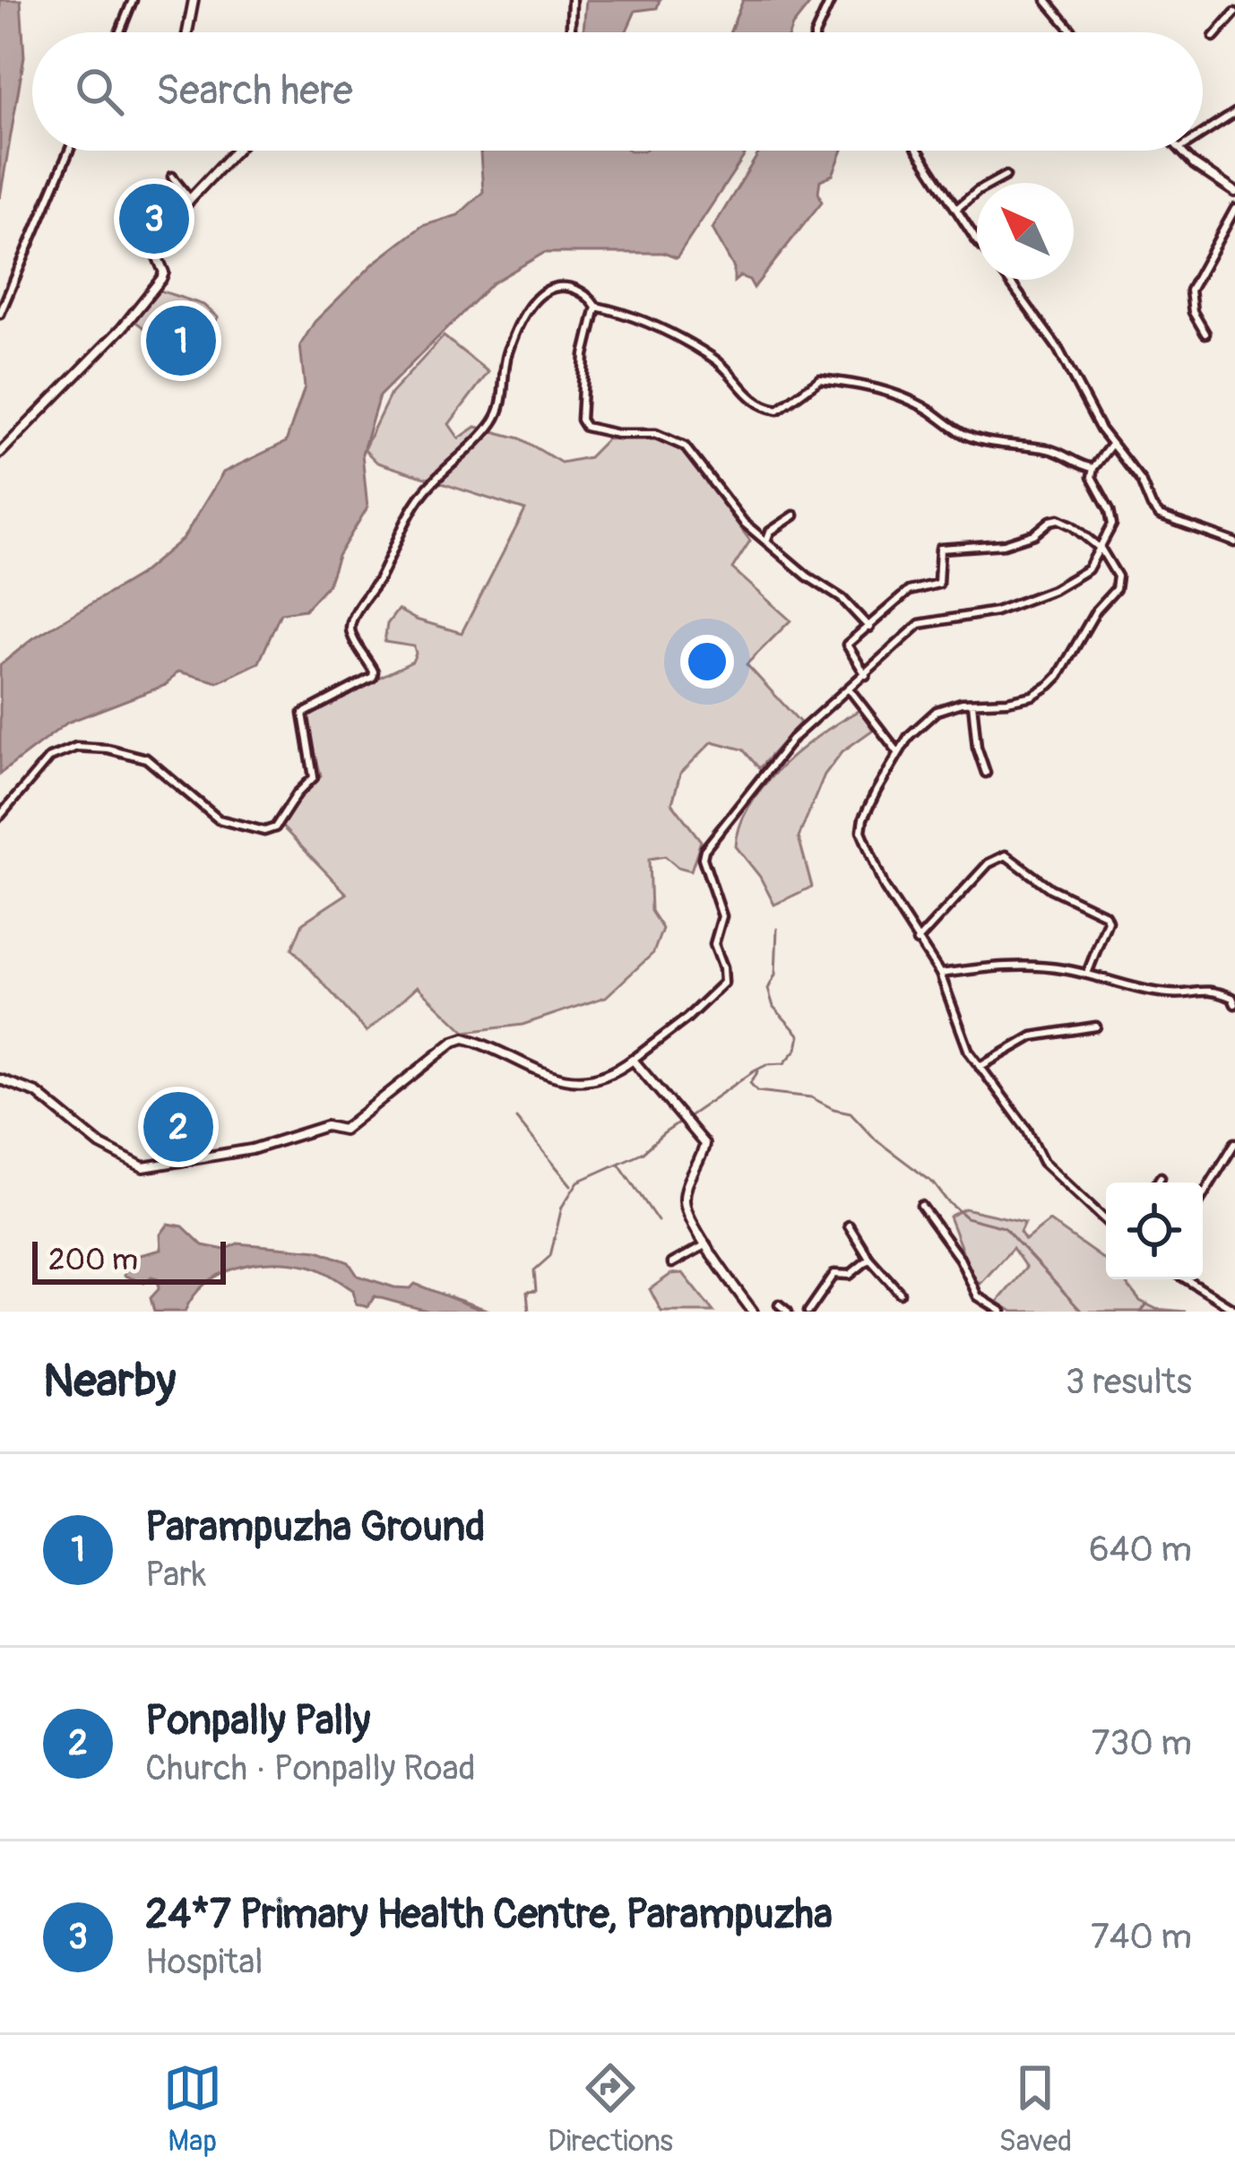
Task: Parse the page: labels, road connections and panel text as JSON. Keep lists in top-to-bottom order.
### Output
{
  "scale_bar": "200 m",
  "north": "top left",
  "page": {
    "search": "Search here",
    "pins": ["3", "1", "2"],
    "scale": "200 m",
    "heading": ["Nearby", "3 results"],
    "list": [
      {
        "mark": "1",
        "name": "Parampuzha Ground",
        "note": "Park",
        "value": "640 m"
      },
      {
        "mark": "2",
        "name": "Ponpally Pally",
        "note": "Church · Ponpally Road",
        "value": "730 m"
      },
      {
        "mark": "3",
        "name": "24*7 Primary Health Centre, Parampuzha",
        "note": "Hospital",
        "value": "740 m"
      }
    ],
    "nav": ["Map", "Directions", "Saved"]
  }
}
